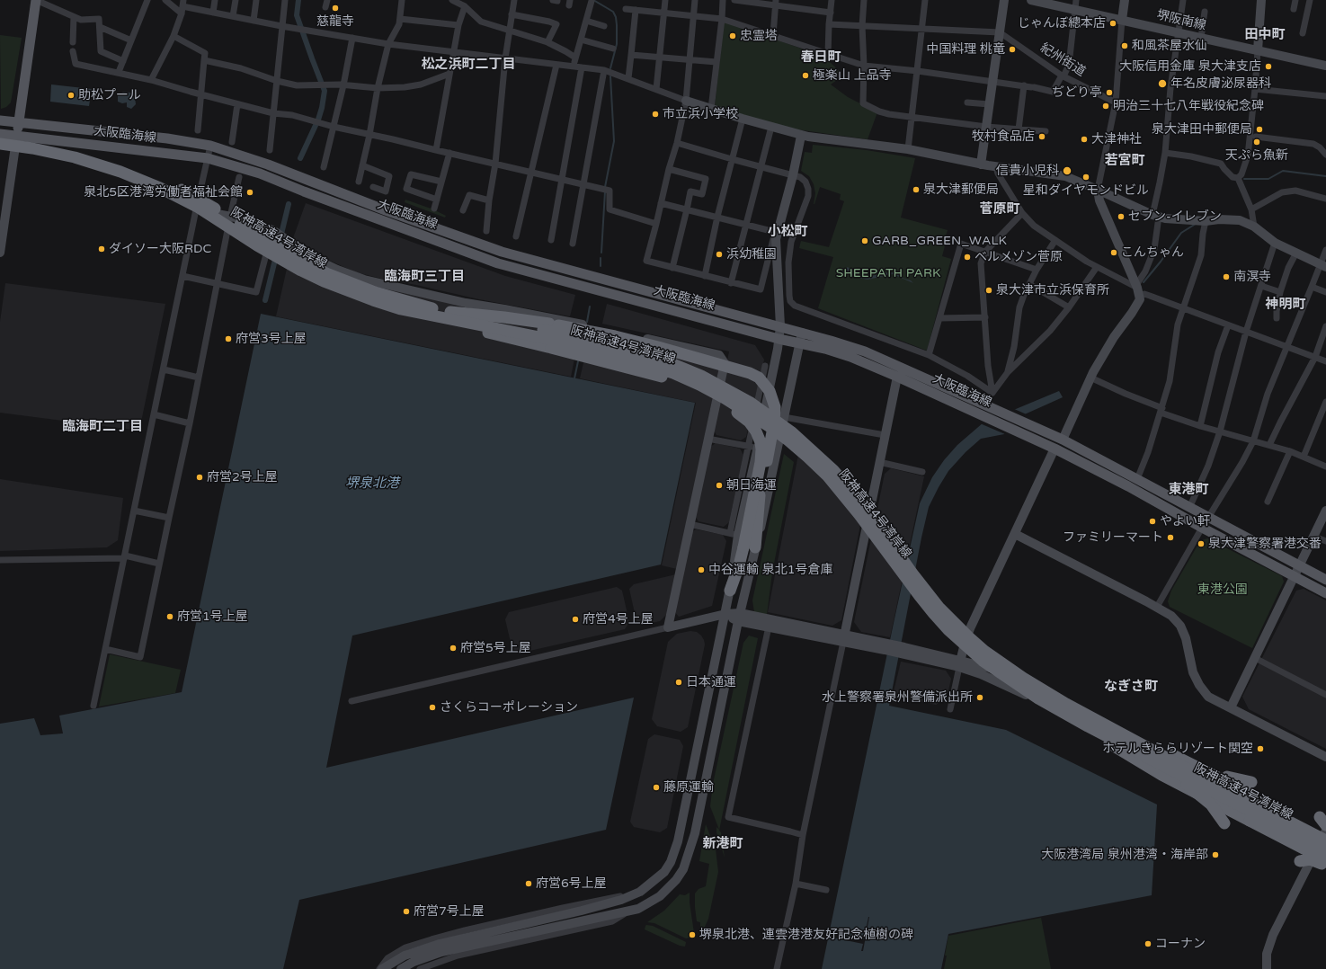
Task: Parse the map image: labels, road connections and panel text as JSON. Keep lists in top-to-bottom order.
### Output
{
  "streets": {
    "highway": ["阪神高速4号湾岸線"],
    "main road": ["大阪臨海線"],
    "street": ["堺阪南線", "紀州街道"]
  },
  "crossings": [
    ["大阪臨海線", "阪神高速4号湾岸線"]
  ],
  "districts": [
    "田中町",
    "春日町",
    "松之浜町二丁目",
    "若宮町",
    "菅原町",
    "小松町",
    "臨海町三丁目",
    "神明町",
    "臨海町二丁目",
    "東港町",
    "なぎさ町",
    "新港町"
  ],
  "water": ["堺泉北港"],
  "parks": ["SHEEPATH PARK", "東港公園"],
  "places": [
    "慈龍寺",
    "じゃんぼ總本店",
    "忠霊塔",
    "和風茶屋水仙",
    "中国料理 桃竜",
    "大阪信用金庫 泉大津支店",
    "極楽山 上品寺",
    "年名皮膚泌尿器科",
    "ぢどり亭",
    "助松プール",
    "明治三十七八年戦役紀念碑",
    "市立浜小学校",
    "泉大津田中郵便局",
    "牧村食品店",
    "大津神社",
    "天ぷら魚新",
    "信貴小児科",
    "星和ダイヤモンドビル",
    "泉大津郵便局",
    "泉北5区港湾労働者福祉会館",
    "セブン-イレブン",
    "GARB_GREEN_WALK",
    "ダイソー大阪RDC",
    "こんちゃん",
    "浜幼稚園",
    "ベルメゾン菅原",
    "南溟寺",
    "泉大津市立浜保育所",
    "府営3号上屋",
    "府営2号上屋",
    "朝日海運",
    "やよい軒",
    "ファミリーマート",
    "泉大津警察署港交番",
    "中谷運輸 泉北1号倉庫",
    "府営1号上屋",
    "府営4号上屋",
    "府営5号上屋",
    "日本通運",
    "水上警察署泉州警備派出所",
    "さくらコーポレーション",
    "ホテルきららリゾート関空",
    "藤原運輸",
    "大阪港湾局 泉州港湾・海岸部",
    "府営6号上屋",
    "府営7号上屋",
    "堺泉北港、連雲港港友好記念植樹の碑",
    "コーナン"
  ]
}
